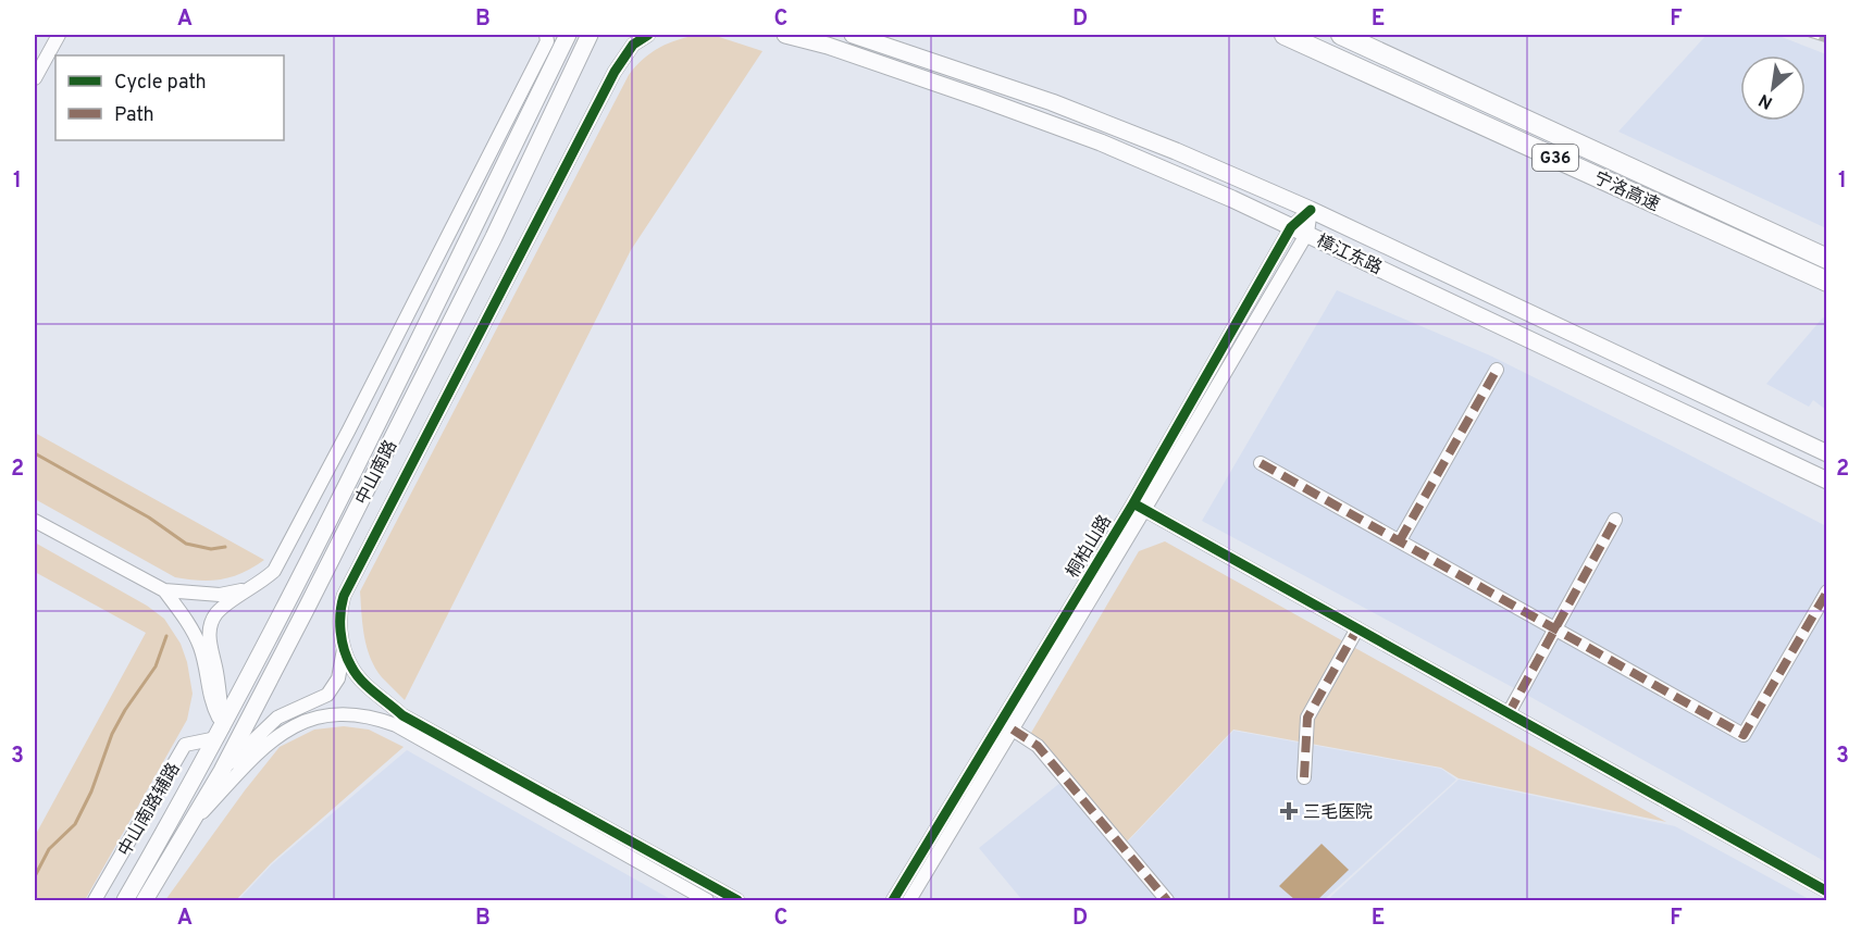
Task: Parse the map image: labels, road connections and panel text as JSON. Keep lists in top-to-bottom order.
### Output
{
  "streets": {
    "highway": ["G36", "宁洛高速"],
    "main road": ["樟江东路", "中山南路"],
    "street": ["桐柏山路", "中山南路辅路"]
  },
  "crossings": [
    ["樟江东路", "桐柏山路"],
    ["中山南路", "中山南路辅路"]
  ],
  "places": {
    "health": ["三毛医院"]
  },
  "legend": ["Cycle path", "Path"],
  "north": "bottom left",
  "grid": {
    "columns": [
      "A",
      "B",
      "C",
      "D",
      "E",
      "F"
    ],
    "rows": ["1", "2", "3"]
  }
}
